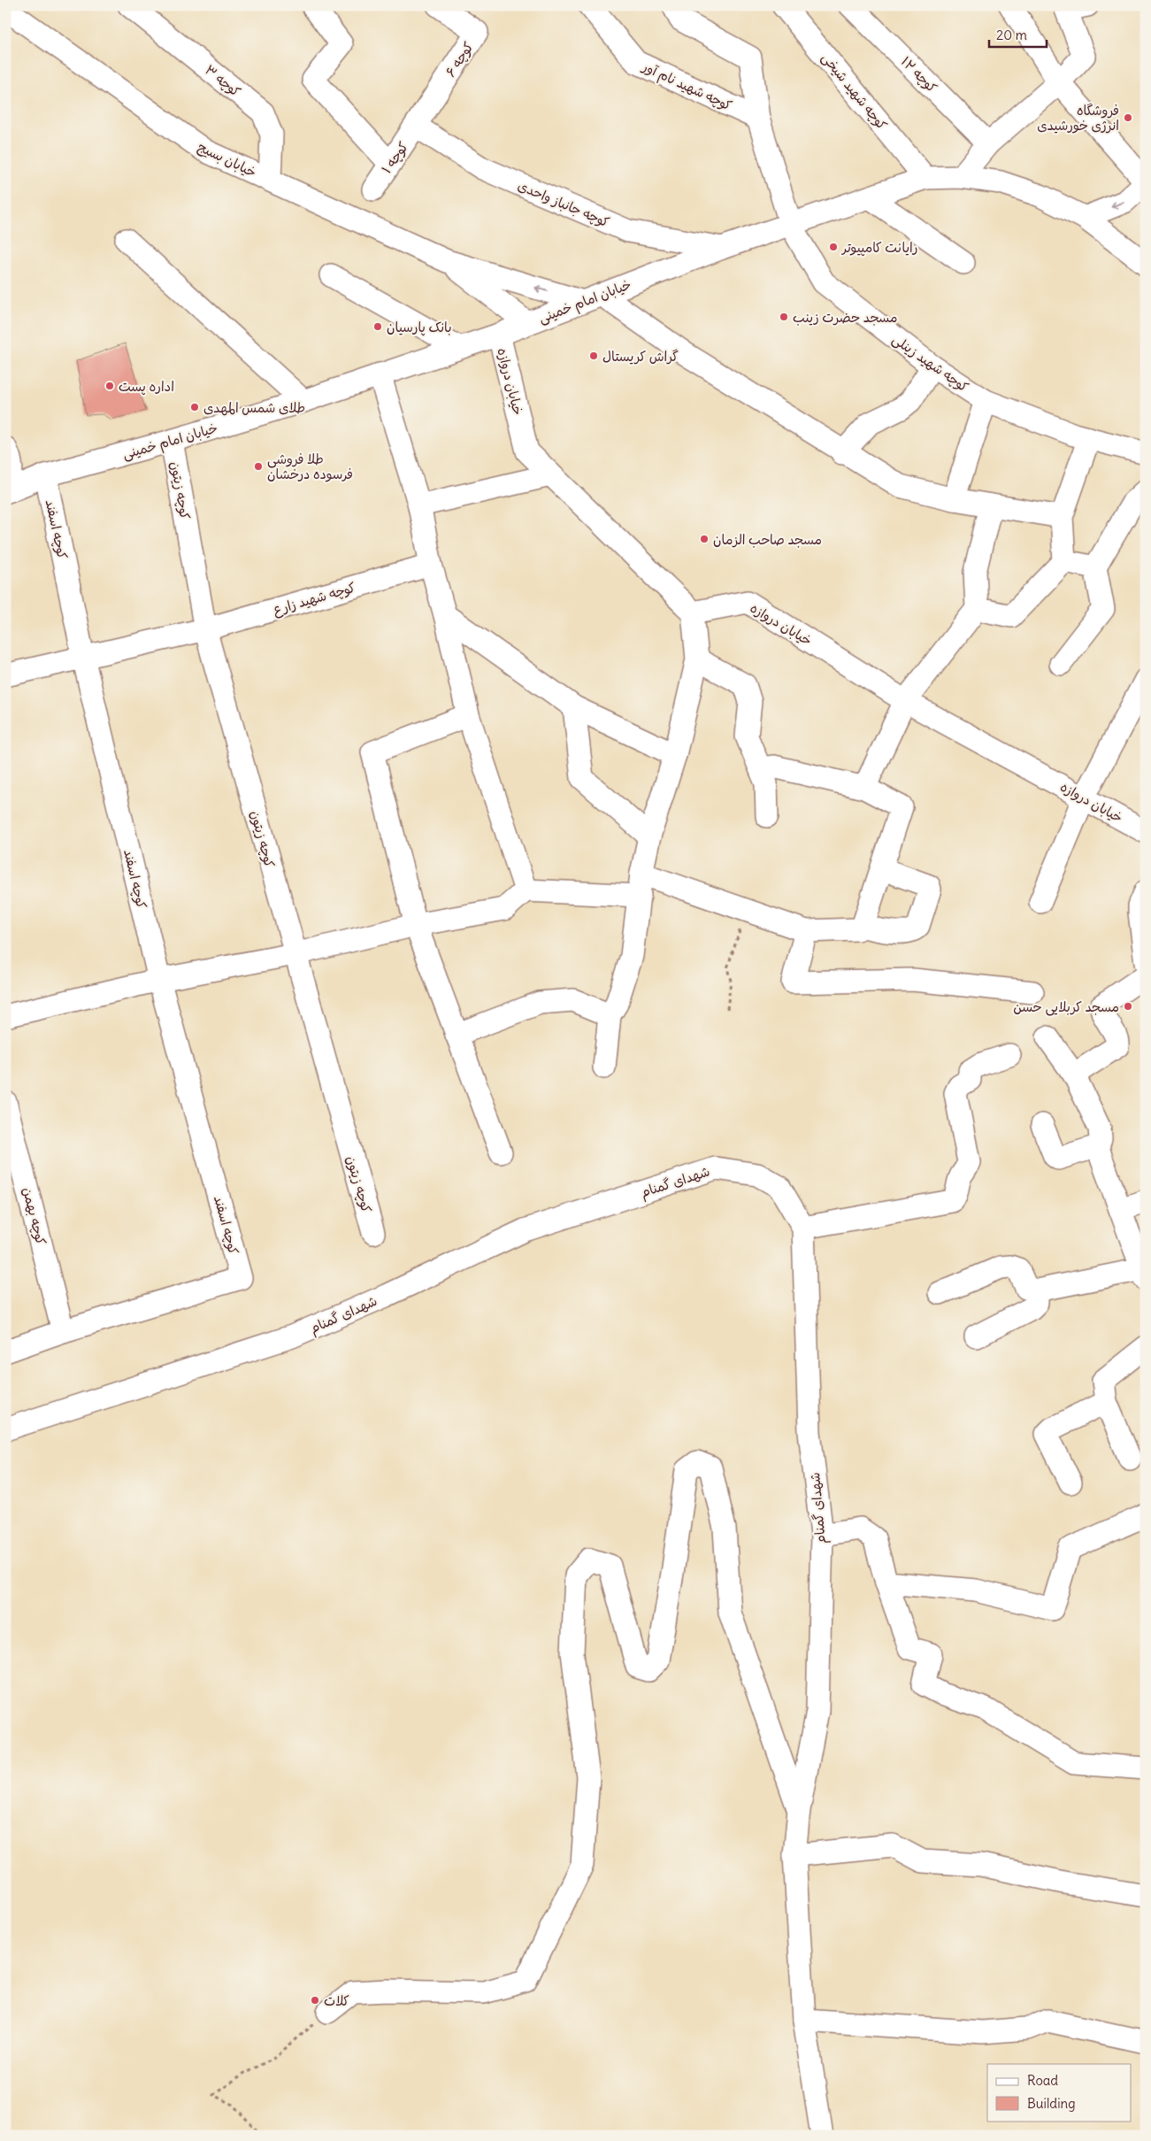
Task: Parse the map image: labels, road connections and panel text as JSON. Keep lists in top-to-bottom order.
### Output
{
  "streets": {
    "street": [
      "کوچه ۶",
      "کوچه ۱۲",
      "کوچه ۳",
      "کوچه شهید نام آور",
      "کوچه شهید شیخی",
      "کوچه ۱",
      "خیابان بسیج",
      "کوچه جانباز واحدی",
      "خیابان امام خمینی",
      "کوچه شهید زینلی",
      "خیابان دروازه",
      "کوچه زیتون",
      "کوچه اسفند",
      "کوچه شهید زارع",
      "شهدای گمنام",
      "کوچه بهمن"
    ]
  },
  "crossings": [
    ["کوچه ۶", "کوچه ۱"],
    ["کوچه ۶", "کوچه جانباز واحدی"],
    ["کوچه ۳", "خیابان بسیج"],
    ["کوچه شهید شیخی", "خیابان امام خمینی"],
    ["کوچه ۱", "کوچه جانباز واحدی"],
    ["خیابان بسیج", "خیابان امام خمینی"],
    ["کوچه جانباز واحدی", "خیابان امام خمینی"],
    ["خیابان امام خمینی", "کوچه شهید زینلی"],
    ["خیابان امام خمینی", "خیابان دروازه"],
    ["خیابان امام خمینی", "کوچه زیتون"],
    ["خیابان امام خمینی", "کوچه اسفند"],
    ["کوچه زیتون", "کوچه شهید زارع"],
    ["کوچه اسفند", "کوچه شهید زارع"],
    ["کوچه اسفند", "کوچه بهمن"]
  ],
  "places": [
    "فروشگاه انرژی خورشیدی",
    "رایانت کامپیوتر",
    "مسجد حضرت زینب",
    "بانک پارسیان",
    "گراش کریستال",
    "اداره پست",
    "طلای شمس المهدی",
    "طلا فروشی فرسوده درخشان",
    "مسجد صاحب الزمان",
    "مسجد کربلایی حسن",
    "کلات"
  ],
  "legend": ["Road", "Building"],
  "scale_bar": "20 m"
}
